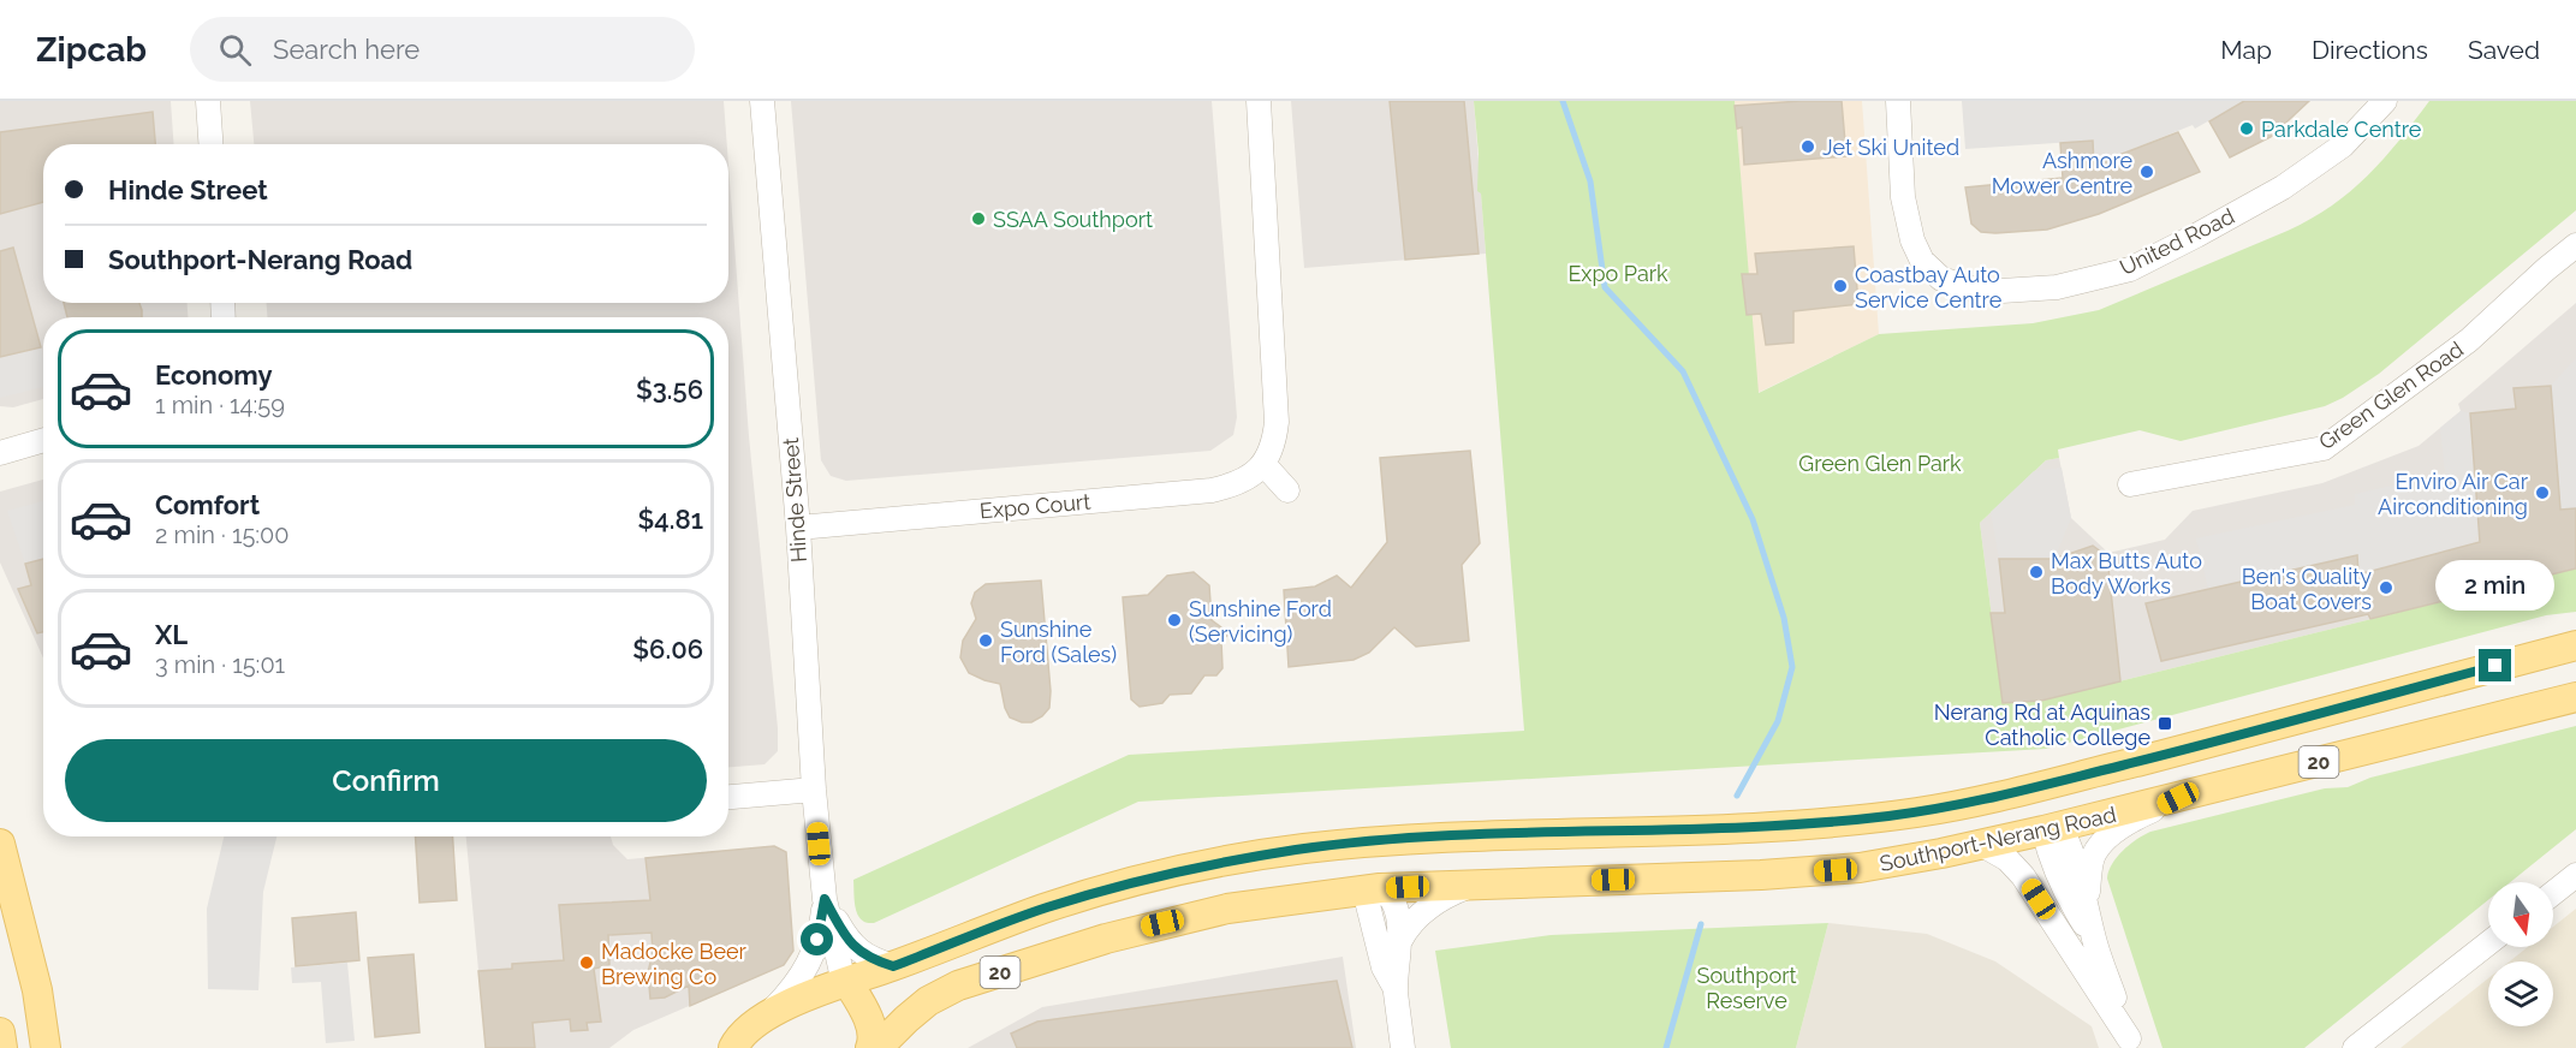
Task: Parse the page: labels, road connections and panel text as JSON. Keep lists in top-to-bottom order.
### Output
{
  "streets": {
    "main road": ["20", "Southport-Nerang Road"],
    "street": [
      "United Road",
      "Green Glen Road",
      "Hinde Street",
      "Expo Court"
    ]
  },
  "crossings": [
    ["Hinde Street", "Expo Court"],
    ["Hinde Street", "20"],
    ["Hinde Street", "Southport-Nerang Road"],
    ["20", "Southport-Nerang Road"]
  ],
  "parks": ["Expo Park", "Green Glen Park", "Southport Reserve"],
  "places": {
    "other": [
      "Parkdale Centre",
      "Jet Ski United",
      "Ashmore Mower Centre",
      "SSAA Southport",
      "Coastbay Auto Service Centre",
      "Enviro Air Car Airconditioning",
      "Max Butts Auto Body Works",
      "Ben's Quality Boat Covers",
      "Sunshine Ford (Servicing)",
      "Sunshine Ford (Sales)",
      "Madocke Beer Brewing Co"
    ],
    "transit": ["Nerang Rd at Aquinas Catholic College"]
  },
  "north": "bottom",
  "page": {
    "header": "Zipcab",
    "search": "Search here",
    "nav": ["Map", "Directions", "Saved"],
    "banner": ["Hinde Street", "Southport-Nerang Road"],
    "list": [
      {
        "name": "Economy",
        "note": "1 min · 14:59",
        "value": "$3.56"
      },
      {
        "name": "Comfort",
        "note": "2 min · 15:00",
        "value": "$4.81"
      },
      {
        "name": "XL",
        "note": "3 min · 15:01",
        "value": "$6.06"
      }
    ],
    "bubble": "2 min",
    "buttons": "Confirm"
  }
}
